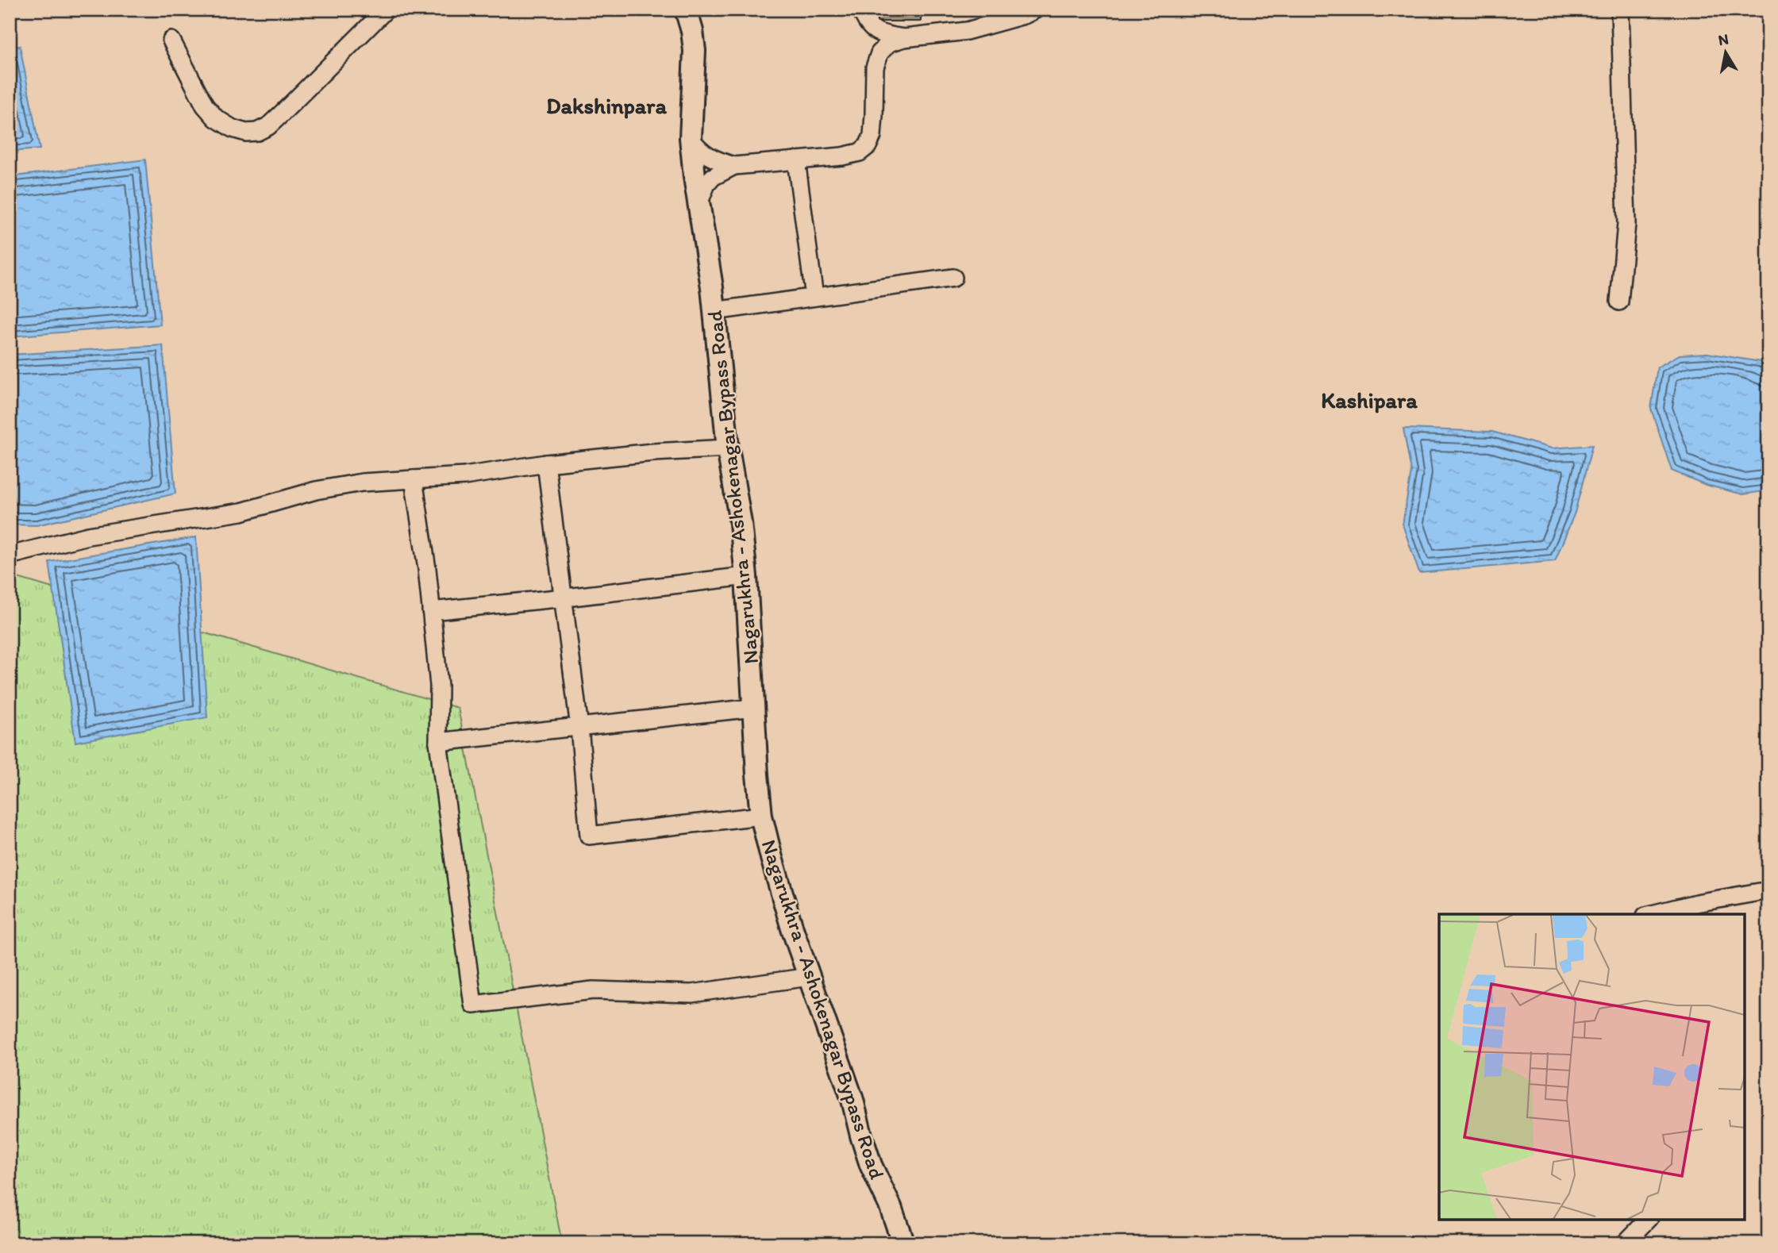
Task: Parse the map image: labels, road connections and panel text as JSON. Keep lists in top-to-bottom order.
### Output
{
  "streets": {
    "main road": ["Nagarukhra - Ashokenagar Bypass Road"]
  },
  "districts": ["Dakshinpara", "Kashipara"],
  "north": "top"
}
